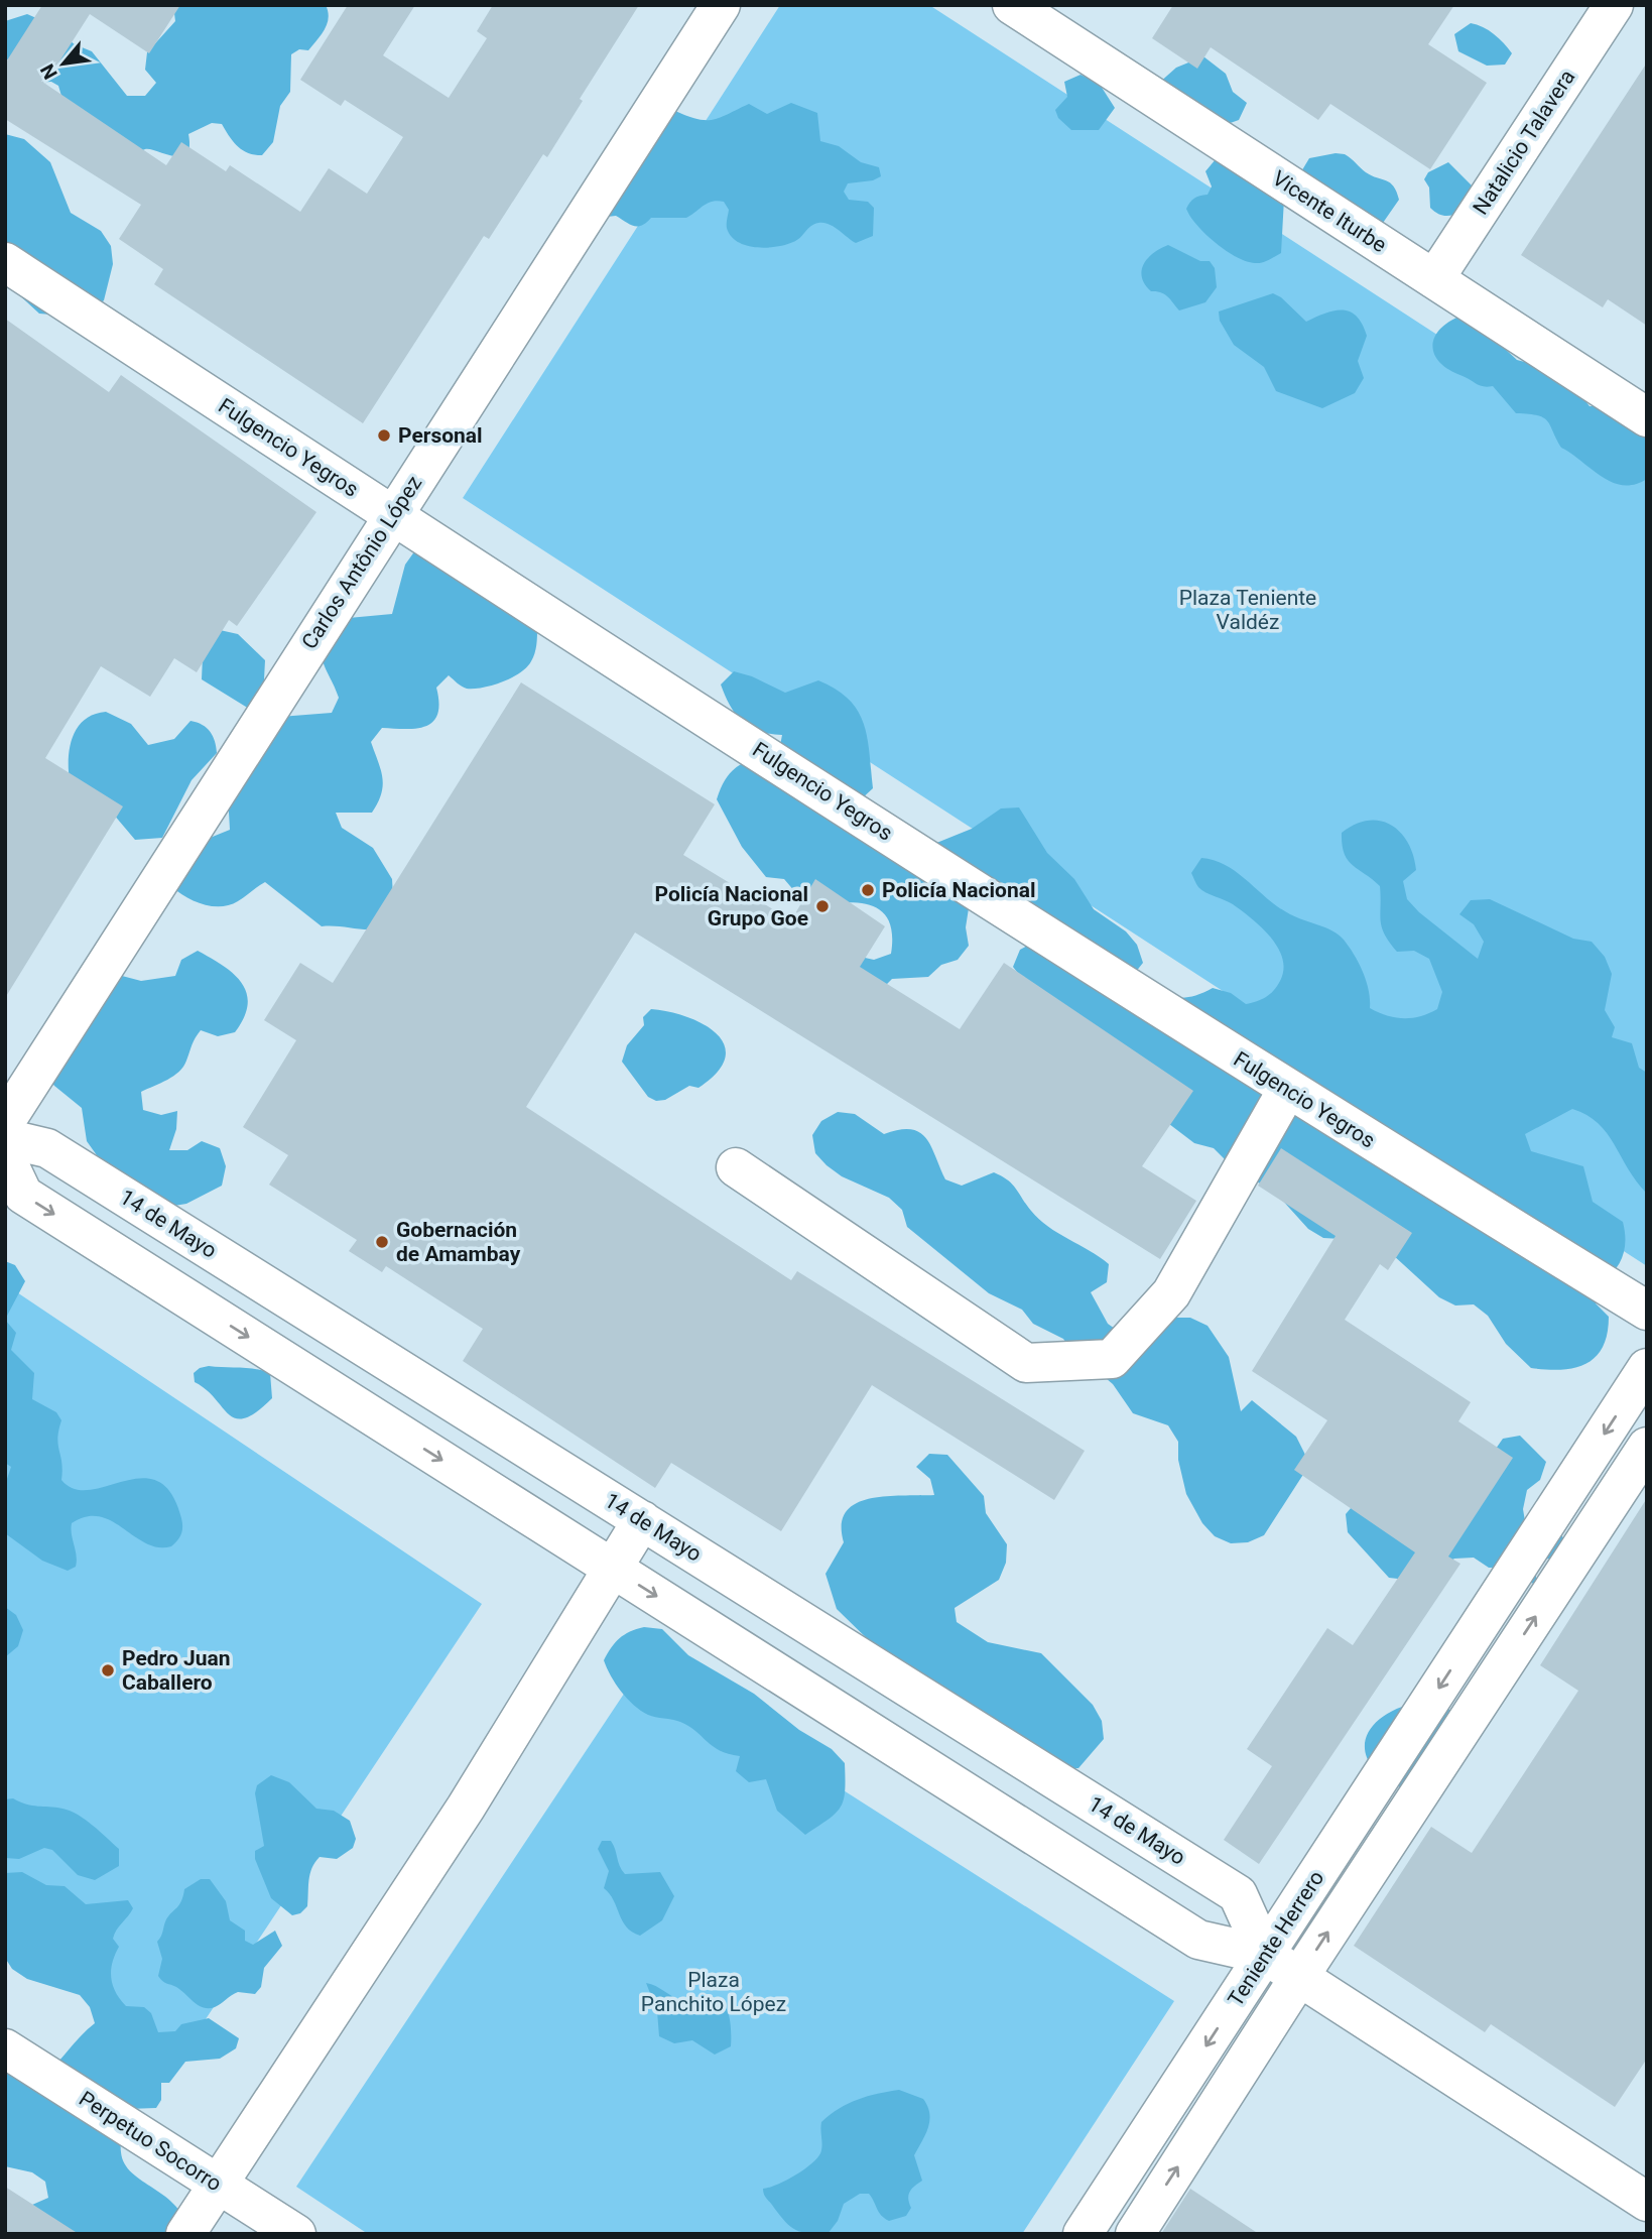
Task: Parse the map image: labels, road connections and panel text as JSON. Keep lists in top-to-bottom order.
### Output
{
  "streets": {
    "street": [
      "Natalicio Talavera",
      "Vicente Iturbe",
      "Fulgencio Yegros",
      "Carlos Antônio López",
      "14 de Mayo",
      "Teniente Herrero",
      "Perpetuo Socorro"
    ]
  },
  "crossings": [
    ["Natalicio Talavera", "Vicente Iturbe"],
    ["Fulgencio Yegros", "Carlos Antônio López"],
    ["14 de Mayo", "Teniente Herrero"]
  ],
  "parks": ["Plaza Teniente Valdéz", "Plaza Panchito López"],
  "places": [
    "Personal",
    "Policía Nacional",
    "Policía Nacional Grupo Goe",
    "Gobernación de Amambay",
    "Pedro Juan Caballero"
  ],
  "north": "bottom left"
}
